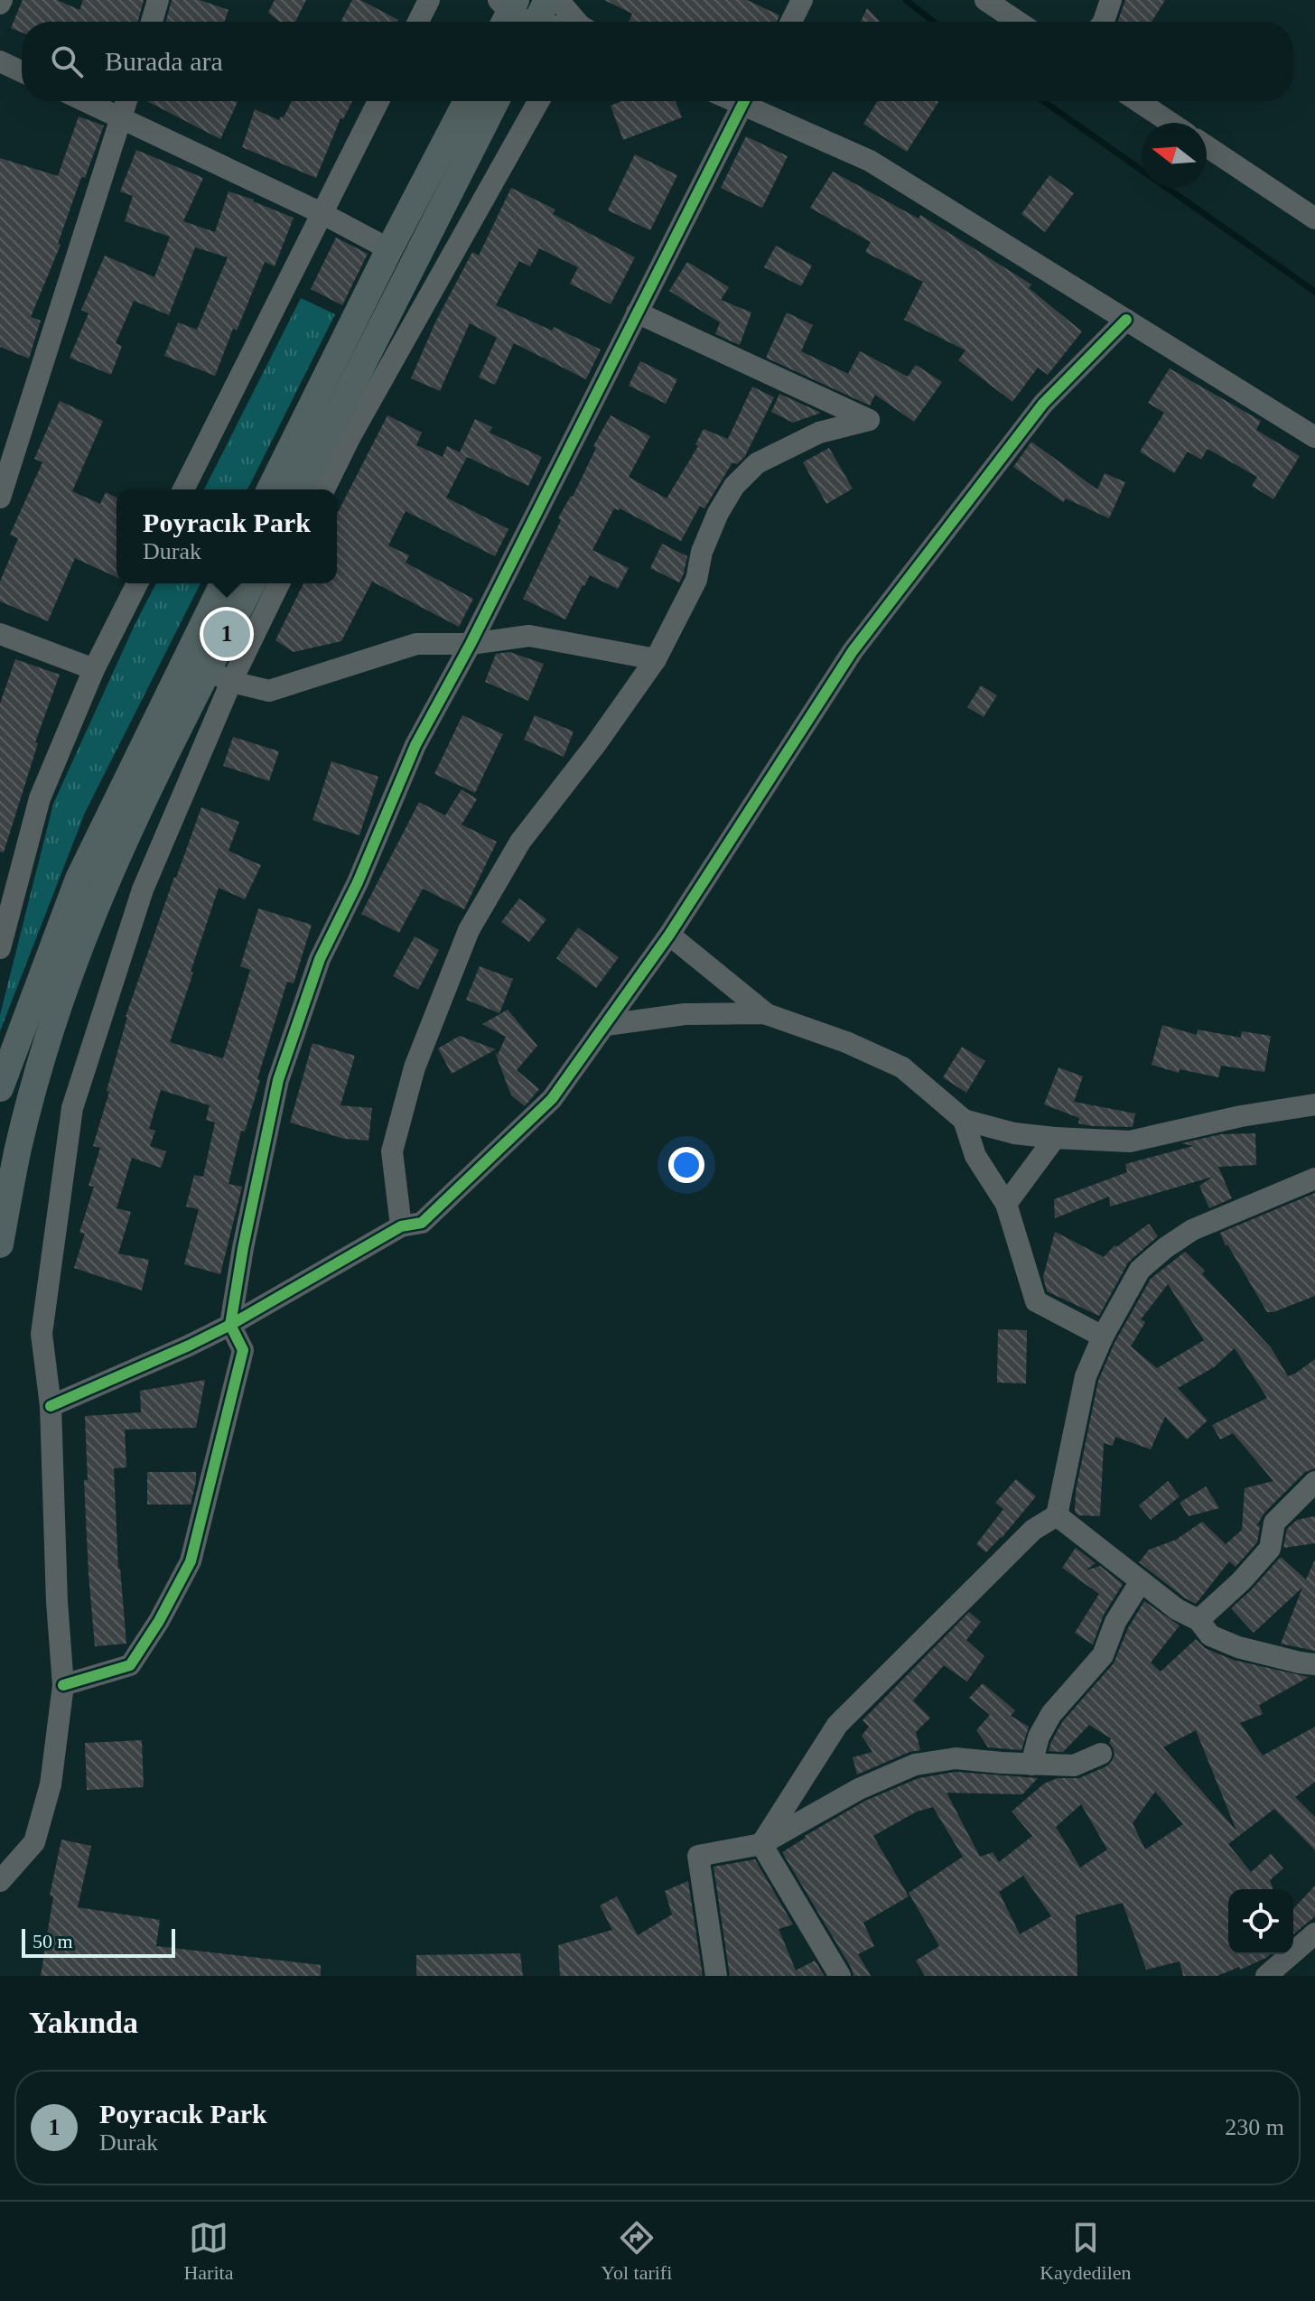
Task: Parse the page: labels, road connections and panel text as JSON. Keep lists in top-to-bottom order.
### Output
{
  "scale_bar": "50 m",
  "north": "left",
  "page": {
    "search": "Burada ara",
    "popup": ["Poyracık Park", "Durak"],
    "pins": "1",
    "scale": "50 m",
    "heading": "Yakında",
    "list": [
      {
        "mark": "1",
        "name": "Poyracık Park",
        "note": "Durak",
        "value": "230 m"
      }
    ],
    "nav": ["Harita", "Yol tarifi", "Kaydedilen"]
  }
}
